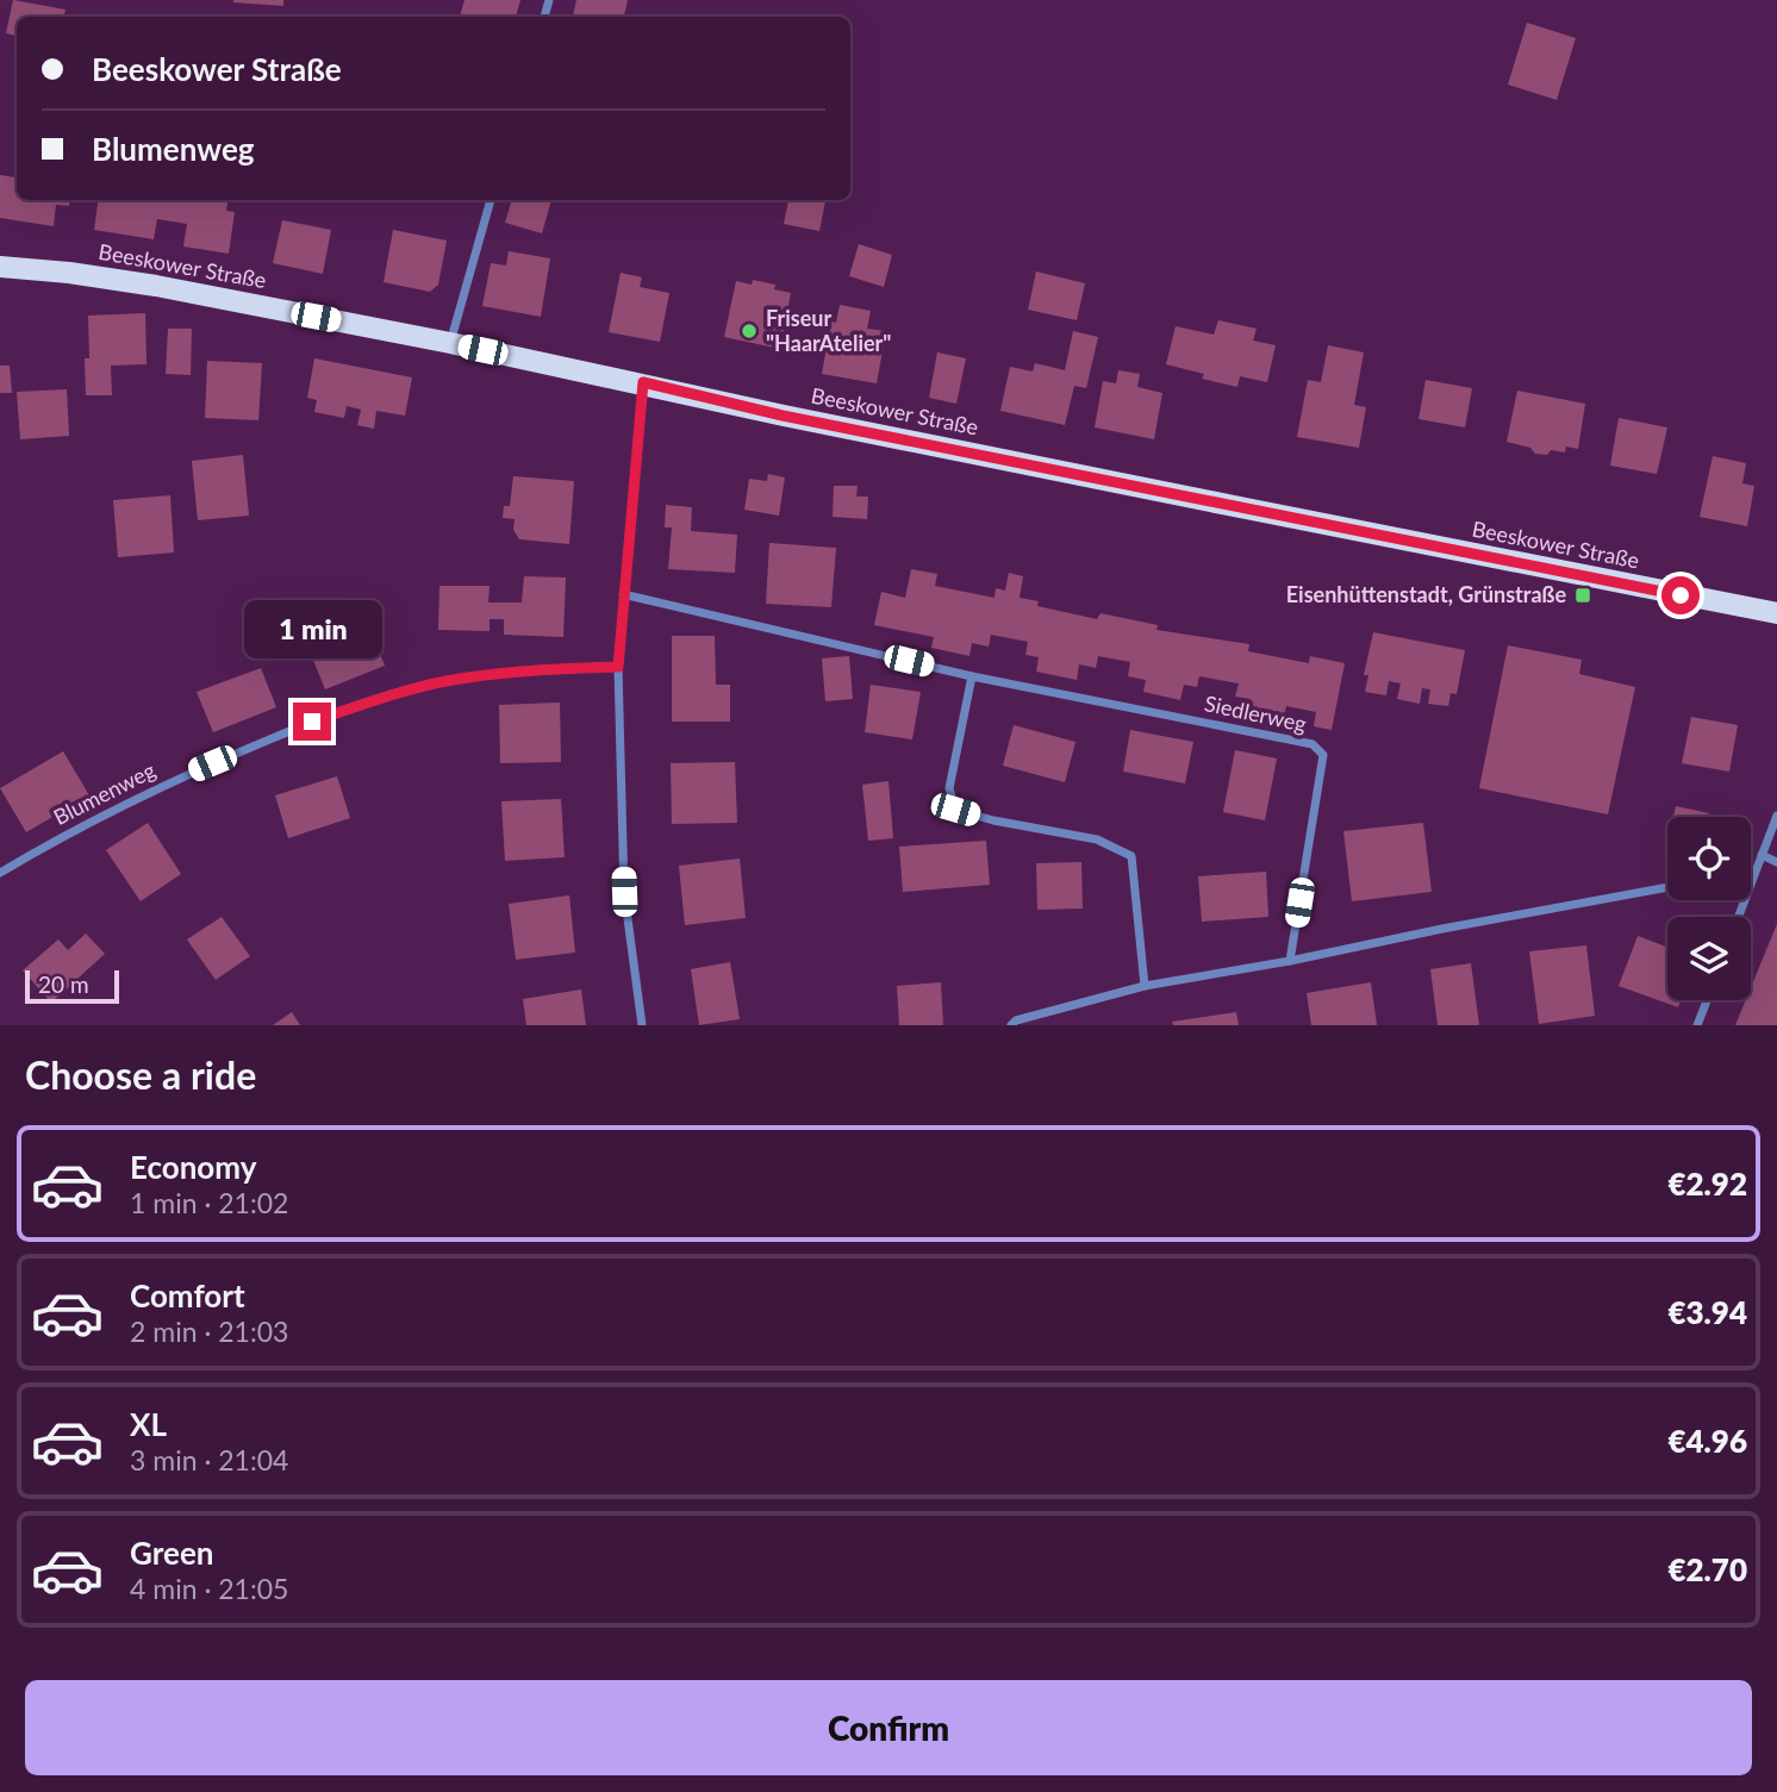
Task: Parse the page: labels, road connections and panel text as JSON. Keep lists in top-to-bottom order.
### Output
{
  "streets": {
    "main road": ["Beeskower Straße"],
    "street": ["Siedlerweg", "Blumenweg"]
  },
  "places": {
    "other": ["Friseur \"HaarAtelier\""],
    "transit": ["Eisenhüttenstadt, Grünstraße"]
  },
  "scale_bar": "20 m",
  "page": {
    "banner": ["Beeskower Straße", "Blumenweg"],
    "bubble": "1 min",
    "scale": "20 m",
    "heading": "Choose a ride",
    "list": [
      {
        "name": "Economy",
        "note": "1 min · 21:02",
        "value": "€2.92"
      },
      {
        "name": "Comfort",
        "note": "2 min · 21:03",
        "value": "€3.94"
      },
      {
        "name": "XL",
        "note": "3 min · 21:04",
        "value": "€4.96"
      },
      {
        "name": "Green",
        "note": "4 min · 21:05",
        "value": "€2.70"
      }
    ],
    "buttons": "Confirm"
  }
}
